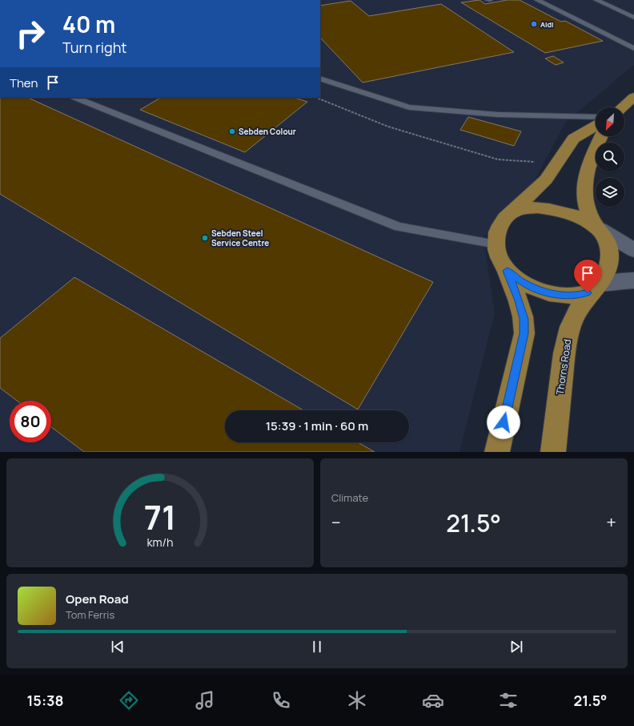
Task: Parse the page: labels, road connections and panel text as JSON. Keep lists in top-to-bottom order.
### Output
{
  "streets": {
    "highway": ["Thorns Road"]
  },
  "places": ["Aldi", "Sebden Colour", "Sebden Steel Service Centre"],
  "north": "bottom left",
  "page": {
    "turn": ["40 m", "Turn right"],
    "then": "Then",
    "limit": "80",
    "trip": "15:39 · 1 min · 60 m",
    "tile": "Climate",
    "heat": ["−", "21.5°", "+"],
    "song": ["Open Road", "Tom Ferris"],
    "tabs": ["15:38", "21.5°"],
    "gauge": ["71", "km/h"]
  }
}
